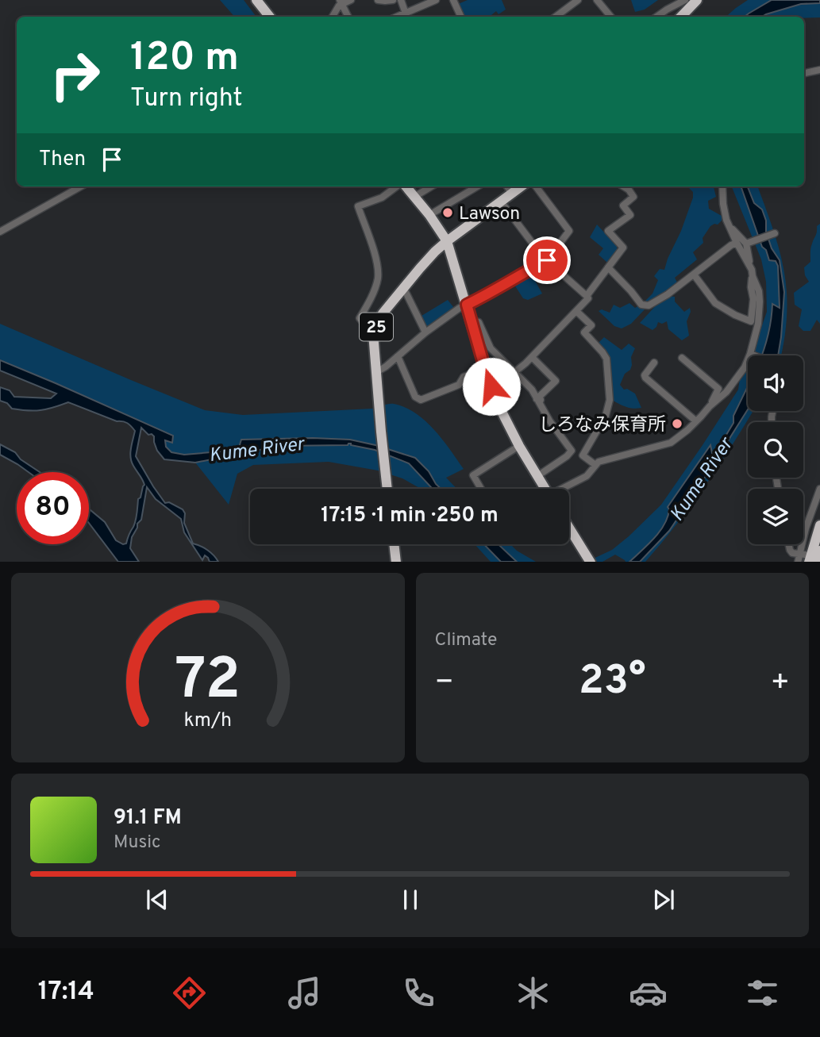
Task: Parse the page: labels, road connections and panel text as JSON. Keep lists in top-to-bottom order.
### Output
{
  "streets": {
    "highway": ["25"]
  },
  "water": ["Kume River"],
  "places": ["Lawson", "しろなみ保育所"],
  "page": {
    "turn": ["120 m", "Turn right"],
    "then": "Then",
    "limit": "80",
    "trip": "17:15 · 1 min · 250 m",
    "tile": "Climate",
    "heat": ["−", "23°", "+"],
    "song": ["91.1 FM", "Music"],
    "tabs": "17:14",
    "gauge": ["72", "km/h"]
  }
}
